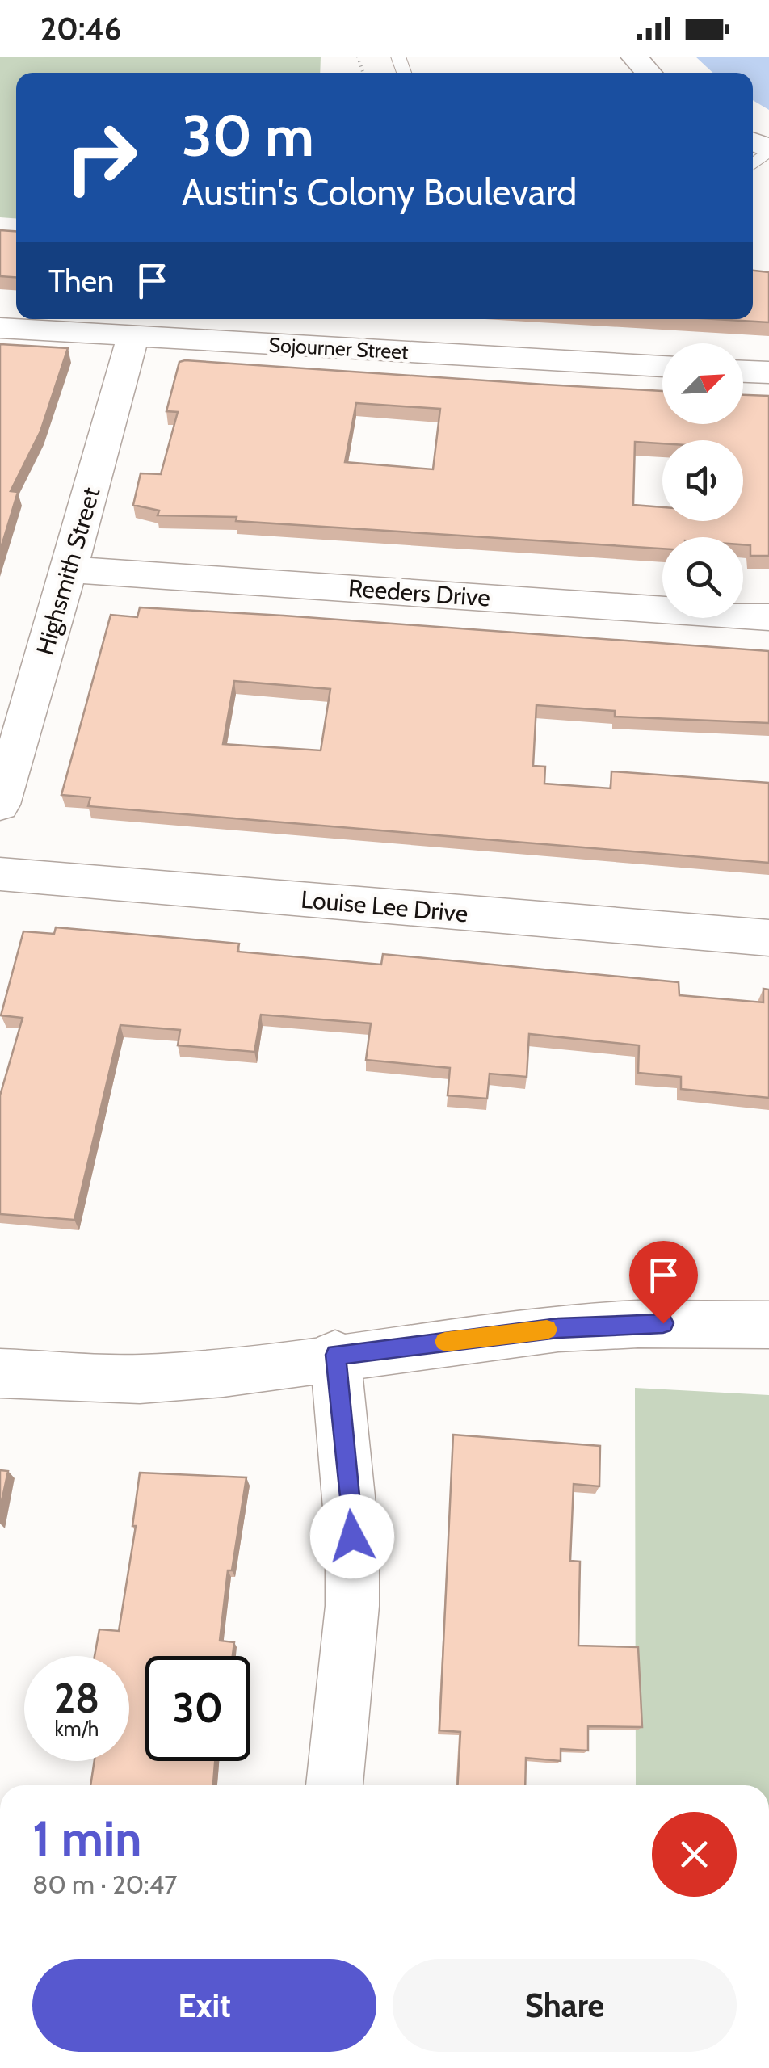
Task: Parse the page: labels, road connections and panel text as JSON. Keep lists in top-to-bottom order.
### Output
{
  "streets": {
    "street": [
      "Sojourner Street",
      "Highsmith Street",
      "Reeders Drive",
      "Louise Lee Drive"
    ]
  },
  "crossings": [
    ["Sojourner Street", "Highsmith Street"],
    ["Highsmith Street", "Reeders Drive"]
  ],
  "north": "top right",
  "page": {
    "status": "20:46",
    "turn": ["30 m", "Austin's Colony Boulevard"],
    "then": "Then",
    "speed": "28 km/h",
    "limit": "30",
    "heading": ["1 min", "80 m · 20:47"],
    "buttons": ["Exit", "Share"]
  }
}
